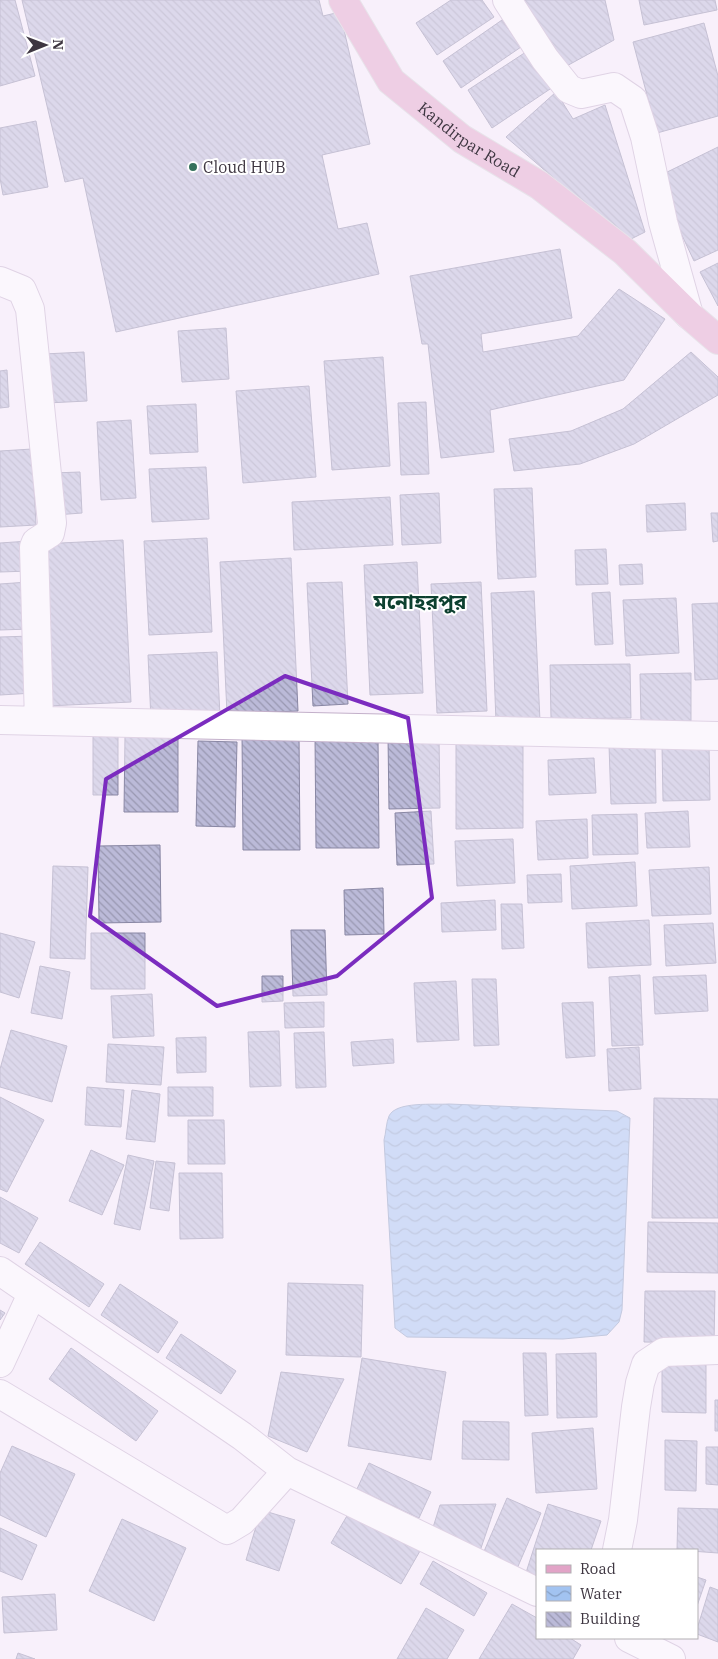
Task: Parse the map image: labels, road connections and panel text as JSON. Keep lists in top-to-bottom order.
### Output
{
  "streets": {
    "main road": ["Kandirpar Road"]
  },
  "districts": ["মনোহরপুর"],
  "places": ["Cloud HUB"],
  "legend": ["Road", "Water", "Building"],
  "north": "right"
}
